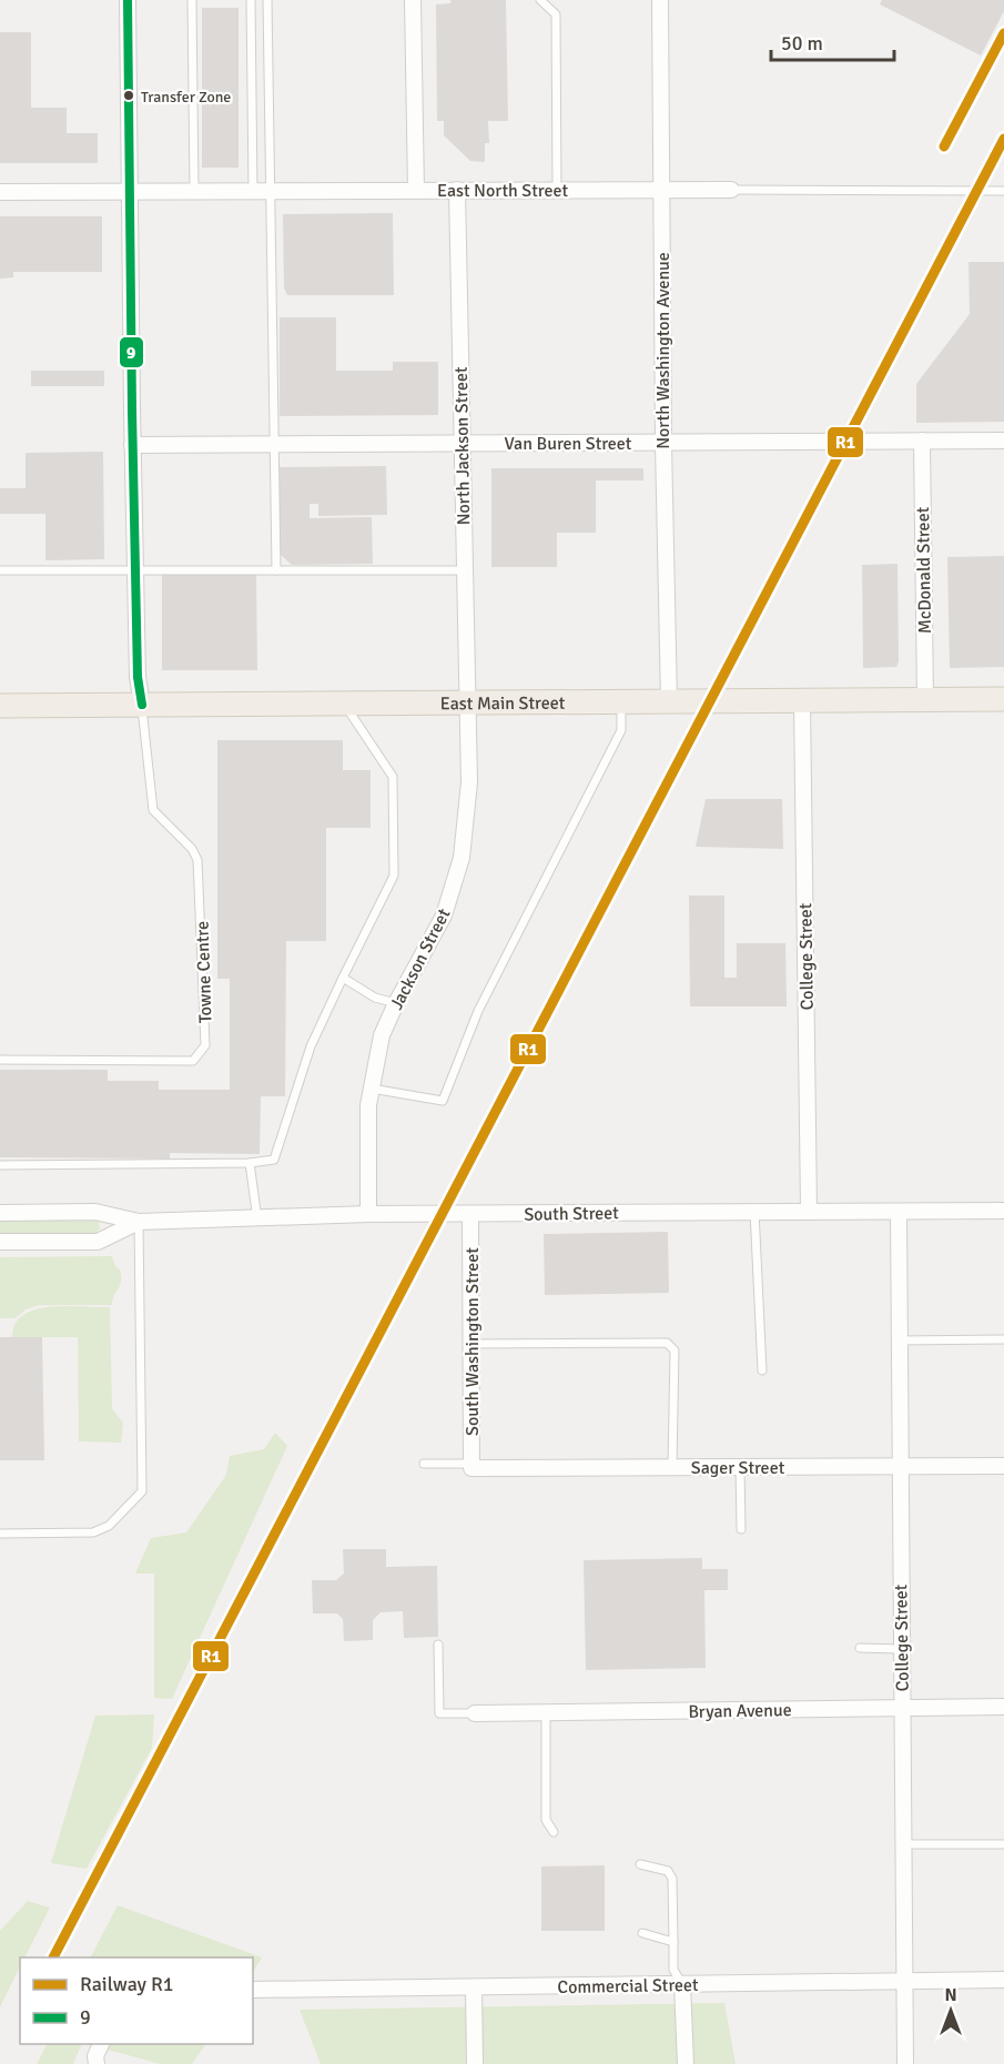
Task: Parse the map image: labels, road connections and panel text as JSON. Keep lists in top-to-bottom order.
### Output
{
  "streets": {
    "main road": ["East Main Street"],
    "street": [
      "East North Street",
      "North Washington Avenue",
      "Van Buren Street",
      "North Jackson Street",
      "McDonald Street",
      "College Street",
      "Jackson Street",
      "South Street",
      "South Washington Street",
      "Sager Street",
      "Bryan Avenue",
      "Commercial Street"
    ],
    "lane": ["Towne Centre"]
  },
  "crossings": [
    ["East North Street", "North Washington Avenue"],
    ["East North Street", "North Jackson Street"],
    ["North Washington Avenue", "Van Buren Street"],
    ["North Washington Avenue", "East Main Street"],
    ["Van Buren Street", "North Jackson Street"],
    ["Van Buren Street", "McDonald Street"],
    ["North Jackson Street", "East Main Street"],
    ["North Jackson Street", "Jackson Street"],
    ["McDonald Street", "East Main Street"],
    ["East Main Street", "College Street"],
    ["East Main Street", "Jackson Street"],
    ["East Main Street", "Towne Centre"],
    ["College Street", "South Street"],
    ["College Street", "Sager Street"],
    ["College Street", "Bryan Avenue"],
    ["College Street", "Commercial Street"],
    ["Jackson Street", "South Street"],
    ["South Street", "South Washington Street"],
    ["South Washington Street", "Sager Street"]
  ],
  "places": ["Transfer Zone"],
  "lines": ["transit line 9", "rail line R1"],
  "legend": ["Railway R1", "9"],
  "scale_bar": "50 m",
  "north": "top"
}
